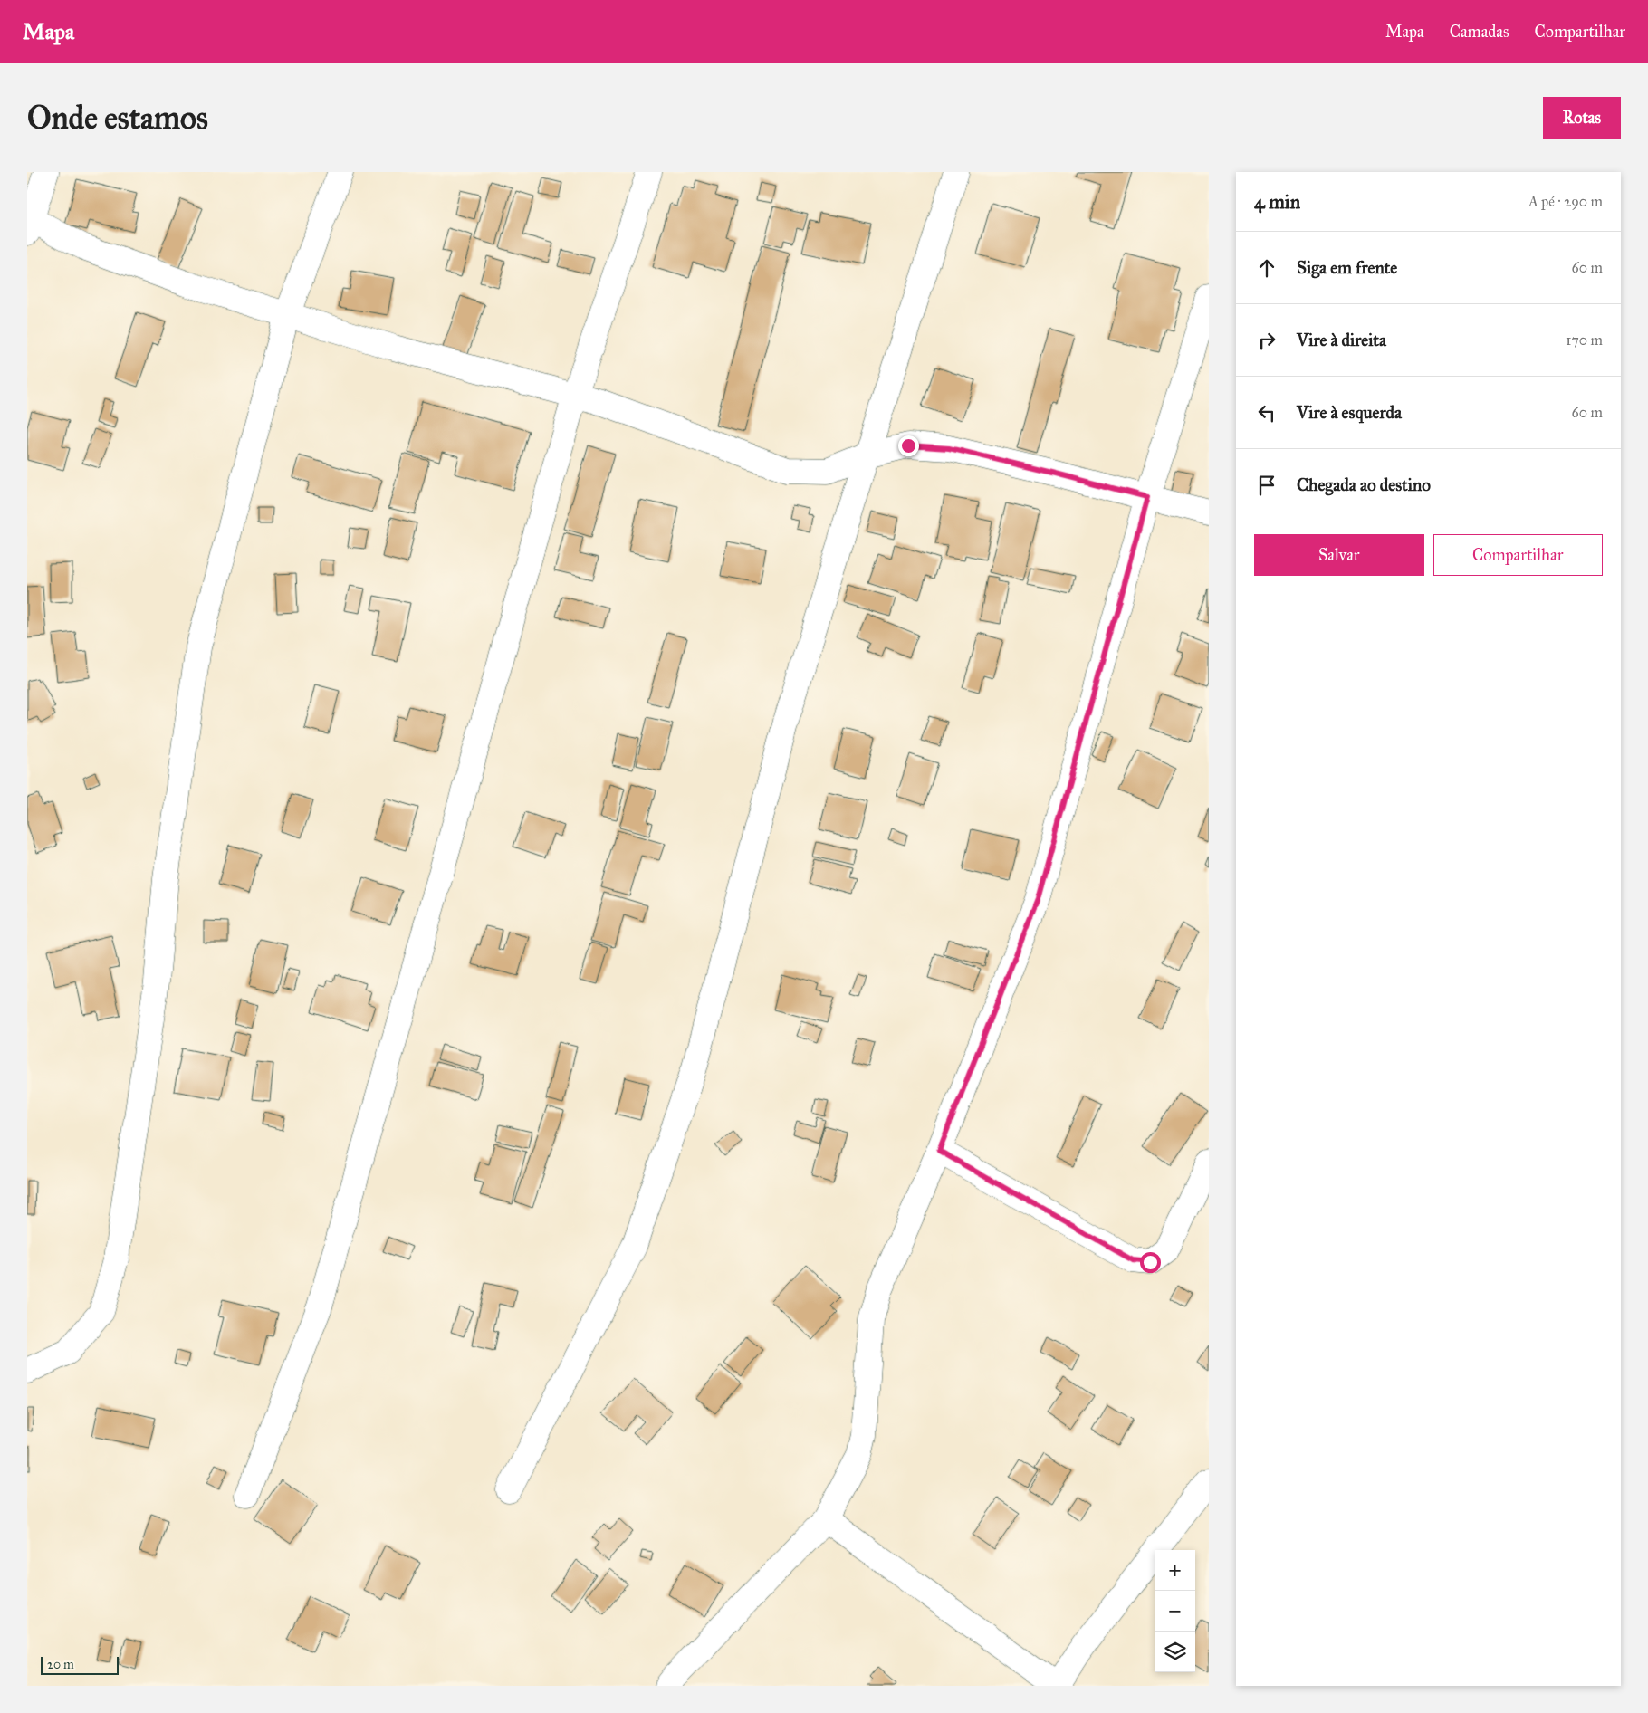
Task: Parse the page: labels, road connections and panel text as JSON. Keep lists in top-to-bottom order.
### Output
{
  "scale_bar": "20 m",
  "page": {
    "header": "Mapa",
    "nav": ["Mapa", "Camadas", "Compartilhar"],
    "buttons": [
      "Rotas",
      ["Salvar", "Compartilhar"]
    ],
    "title": "Onde estamos",
    "heading": ["4 min", "A pé · 290 m"],
    "list": [
      ["Siga em frente", "60 m"],
      ["Vire à direita", "170 m"],
      ["Vire à esquerda", "60 m"],
      "Chegada ao destino"
    ],
    "map_buttons": ["+", "−"],
    "scale": "20 m"
  }
}
